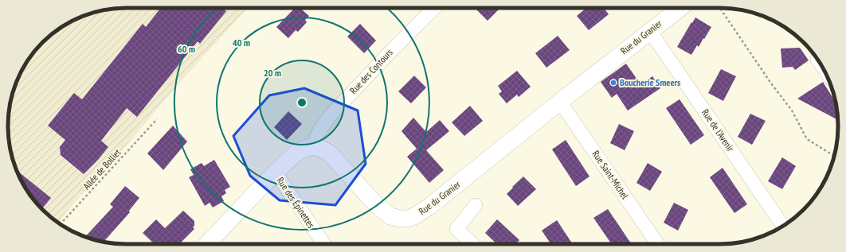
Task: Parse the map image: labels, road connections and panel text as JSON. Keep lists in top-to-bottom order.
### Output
{
  "streets": {
    "street": [
      "Rue du Granier",
      "Rue des Contours",
      "Rue de l'Avenir",
      "Rue Saint-Michel",
      "Rue des Épinettes"
    ],
    "path": ["Allée de Bolliet"]
  },
  "crossings": [
    ["Rue du Granier", "Rue des Contours"],
    ["Rue du Granier", "Rue de l'Avenir"],
    ["Rue du Granier", "Rue Saint-Michel"]
  ],
  "places": ["Boucherie Smeers"],
  "rings": ["40 m", "60 m", "20 m"]
}
